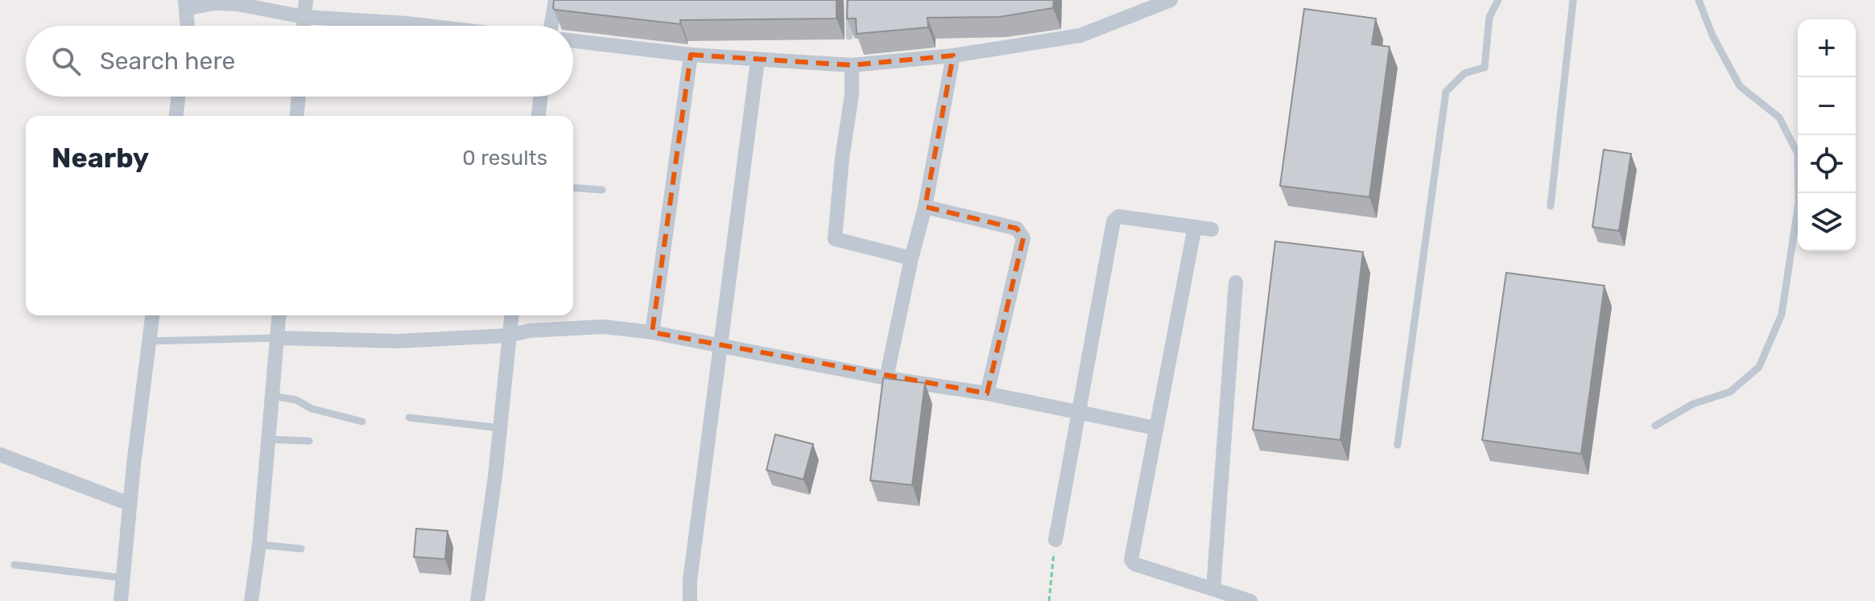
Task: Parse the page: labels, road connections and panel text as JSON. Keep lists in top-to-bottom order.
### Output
{
  "page": {
    "map_buttons": ["+", "−"],
    "search": "Search here",
    "heading": ["Nearby", "0 results"]
  }
}
